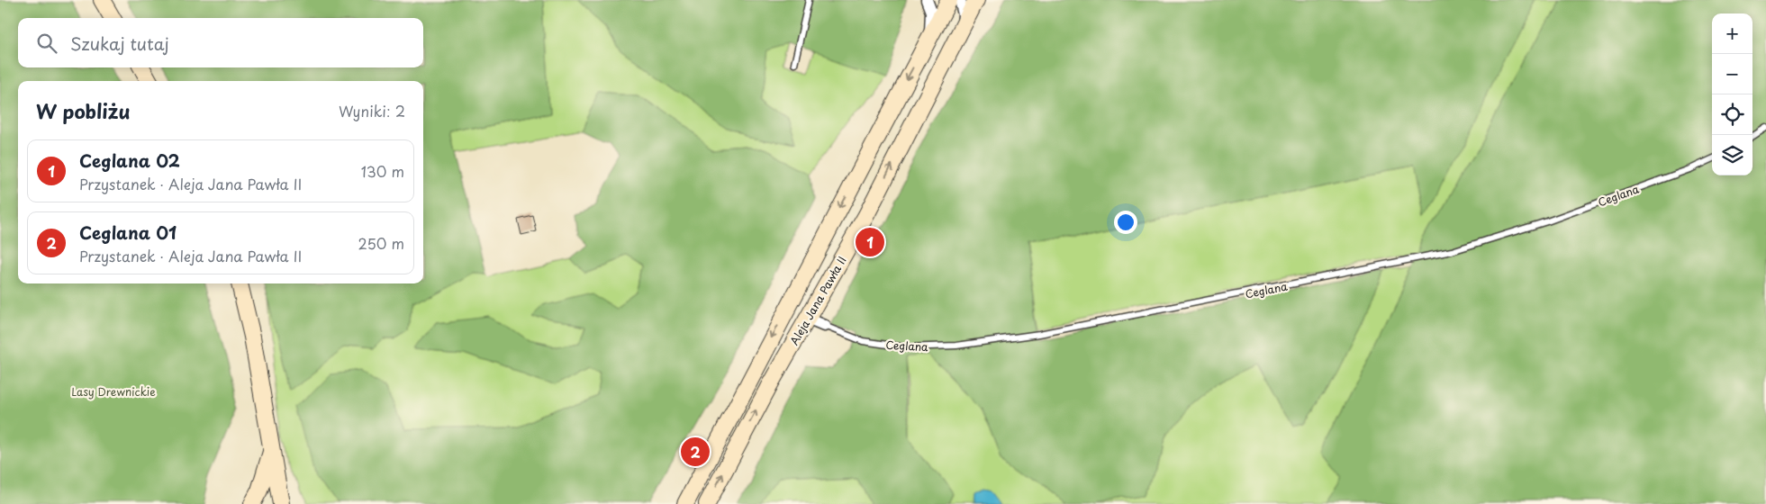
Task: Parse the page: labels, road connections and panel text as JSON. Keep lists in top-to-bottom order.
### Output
{
  "streets": {
    "main road": ["Aleja Jana Pawła II"],
    "street": ["Ceglana"]
  },
  "crossings": [
    ["Ceglana", "Aleja Jana Pawła II"]
  ],
  "parks": ["Lasy Drewnickie"],
  "page": {
    "map_buttons": ["+", "−"],
    "search": "Szukaj tutaj",
    "heading": ["W pobliżu", "Wyniki: 2"],
    "list": [
      {
        "mark": "1",
        "name": "Ceglana 02",
        "note": "Przystanek · Aleja Jana Pawła II",
        "value": "130 m"
      },
      {
        "mark": "2",
        "name": "Ceglana 01",
        "note": "Przystanek · Aleja Jana Pawła II",
        "value": "250 m"
      }
    ],
    "pins": ["1", "2"]
  }
}
